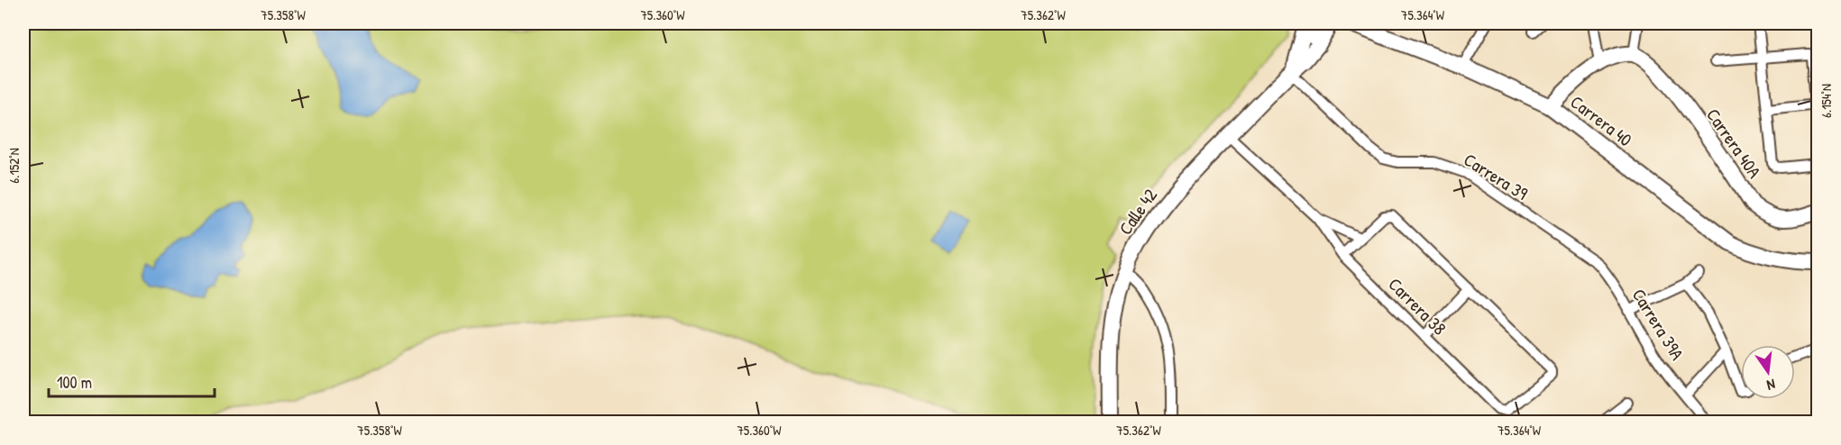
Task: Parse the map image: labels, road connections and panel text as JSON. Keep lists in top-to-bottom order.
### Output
{
  "streets": {
    "main road": ["Carrera 40", "Carrera 40A", "Calle 42"],
    "street": ["Carrera 39", "Carrera 38", "Carrera 39A"]
  },
  "crossings": [
    ["Carrera 40", "Calle 42"],
    ["Carrera 39", "Calle 42"],
    ["Carrera 39", "Carrera 39A"],
    ["Calle 42", "Carrera 38"]
  ],
  "scale_bar": "100 m",
  "north": "bottom",
  "coordinates": [
    "75.358°W",
    "75.360°W",
    "75.362°W",
    "75.364°W",
    "6.154°N",
    "6.152°N"
  ]
}
